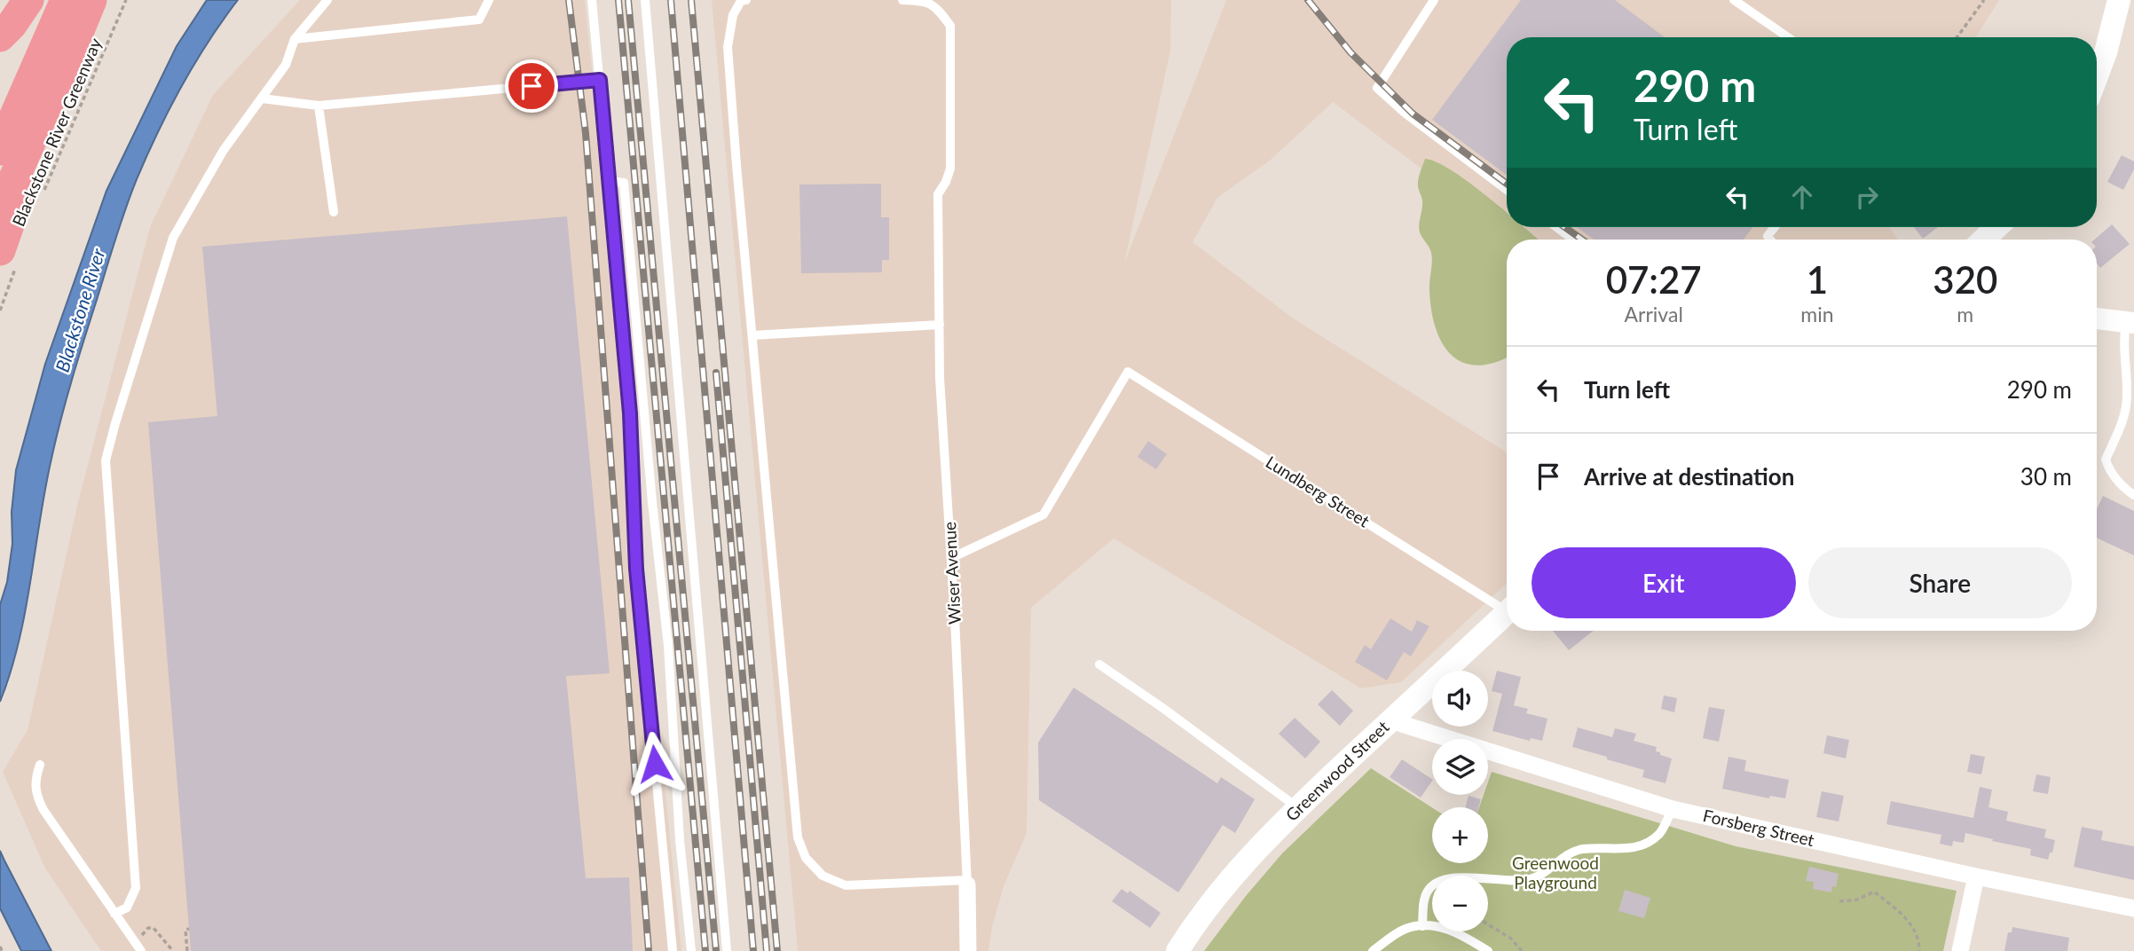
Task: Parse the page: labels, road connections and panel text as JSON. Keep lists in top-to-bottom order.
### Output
{
  "streets": {
    "main road": ["Greenwood Street"],
    "street": ["Wiser Avenue", "Forsberg Street"],
    "lane": ["Lundberg Street"],
    "path": ["Blackstone River Greenway"]
  },
  "crossings": [
    ["Lundberg Street", "Wiser Avenue"],
    ["Greenwood Street", "Forsberg Street"]
  ],
  "water": ["Blackstone River"],
  "parks": ["Greenwood Playground"],
  "page": {
    "turn": ["290 m", "Turn left"],
    "eta": [
      "07:27",
      "Arrival",
      "1",
      "min",
      "320",
      "m"
    ],
    "list": [
      {
        "name": "Turn left",
        "value": "290 m"
      },
      {
        "name": "Arrive at destination",
        "value": "30 m"
      }
    ],
    "buttons": ["Exit", "Share"],
    "map_buttons": ["+", "−"]
  }
}
